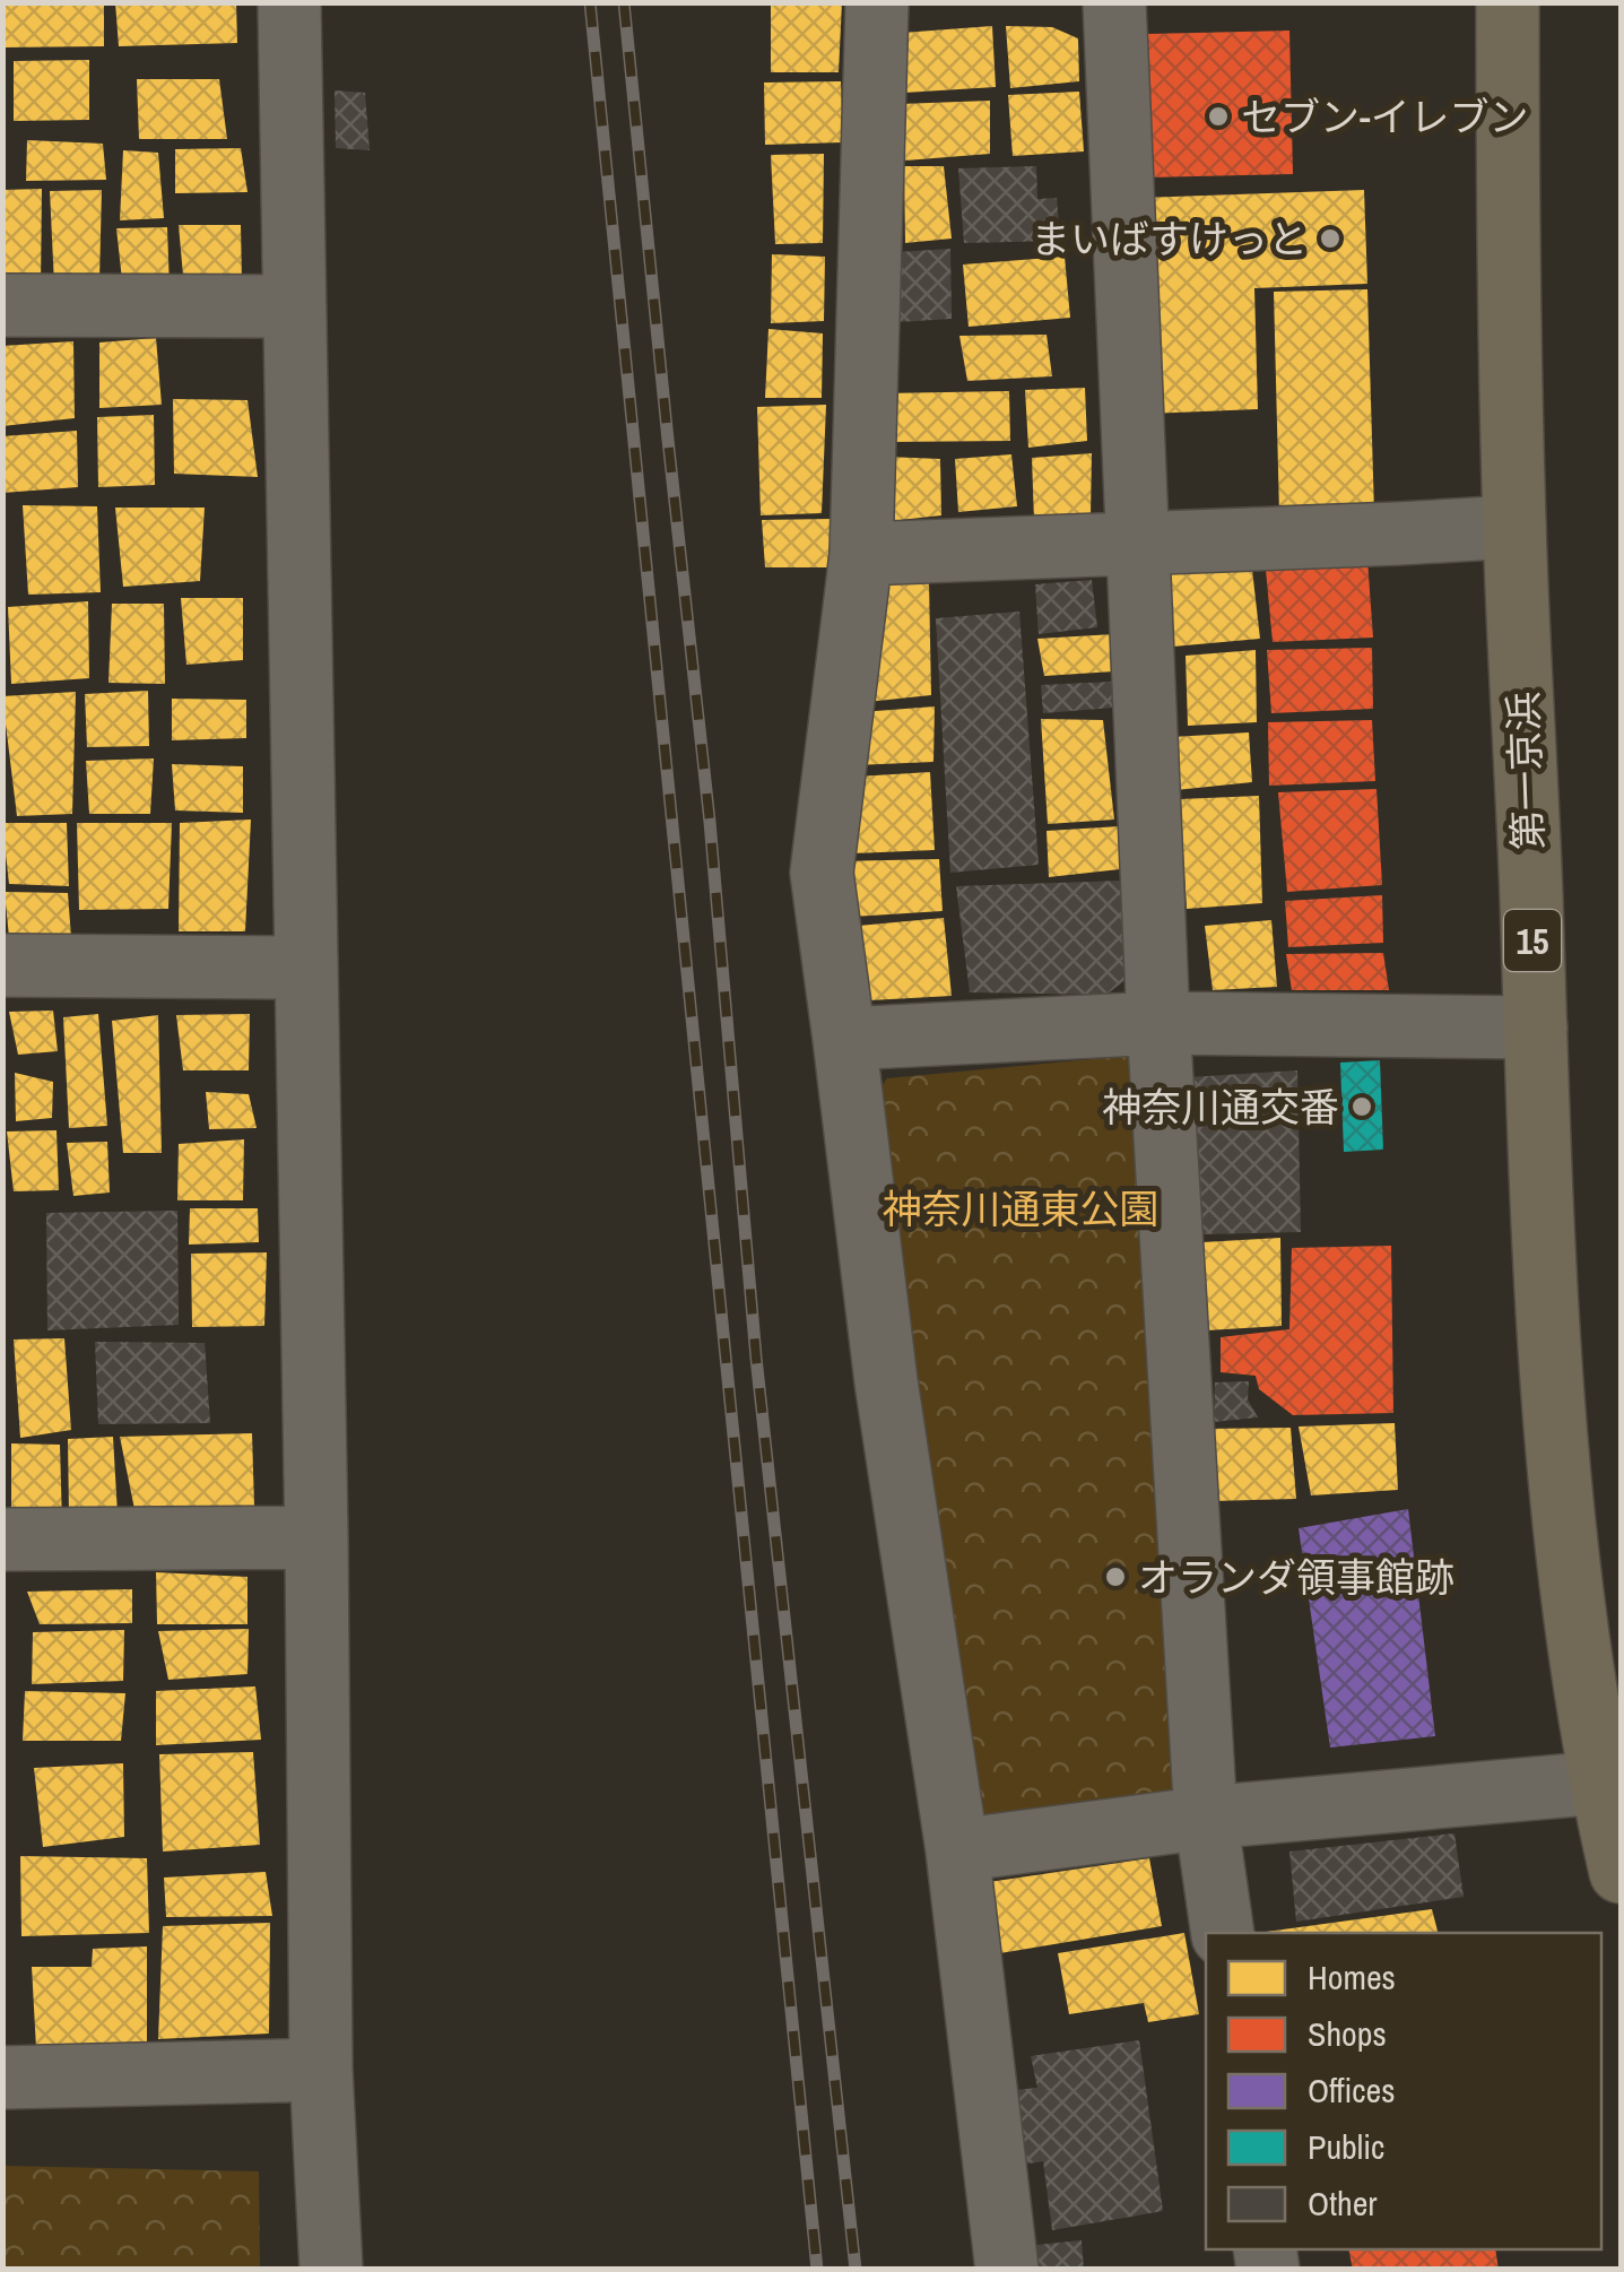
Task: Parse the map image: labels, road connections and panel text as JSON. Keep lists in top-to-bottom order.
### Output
{
  "streets": {
    "highway": ["第一京浜", "15"]
  },
  "parks": ["神奈川通東公園"],
  "places": [
    "セブン-イレブン",
    "まいばすけっと",
    "神奈川通交番",
    "オランダ領事館跡"
  ],
  "legend": [
    "Homes",
    "Shops",
    "Offices",
    "Public",
    "Other"
  ]
}
